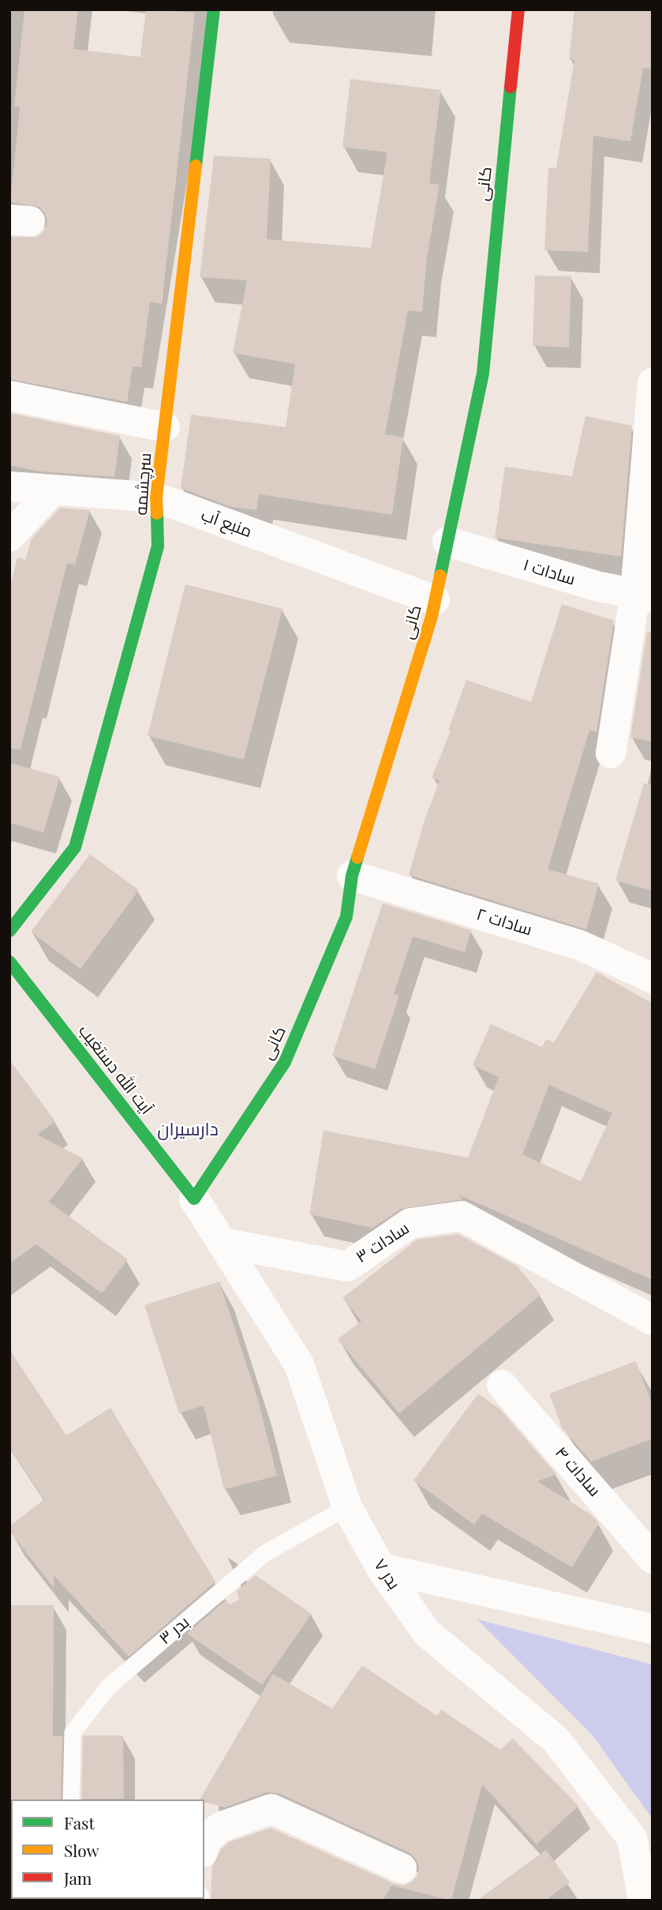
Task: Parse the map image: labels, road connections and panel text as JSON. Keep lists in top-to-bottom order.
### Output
{
  "streets": {
    "street": [
      "کانی",
      "سرچشمه",
      "منبع آب",
      "سادات ۱",
      "سادات ۲",
      "آیت الله دستغیب",
      "سادات ۳",
      "سادات ۴",
      "بدر ۷"
    ],
    "lane": ["بدر ۳"]
  },
  "crossings": [
    ["کانی", "منبع آب"],
    ["کانی", "سادات ۱"],
    ["کانی", "سادات ۲"],
    ["کانی", "آیت الله دستغیب"],
    ["کانی", "بدر ۷"],
    ["سرچشمه", "منبع آب"],
    ["آیت الله دستغیب", "بدر ۷"],
    ["سادات ۳", "بدر ۷"],
    ["بدر ۷", "بدر ۳"]
  ],
  "districts": ["دارسیران"],
  "legend": ["Fast", "Slow", "Jam"]
}
